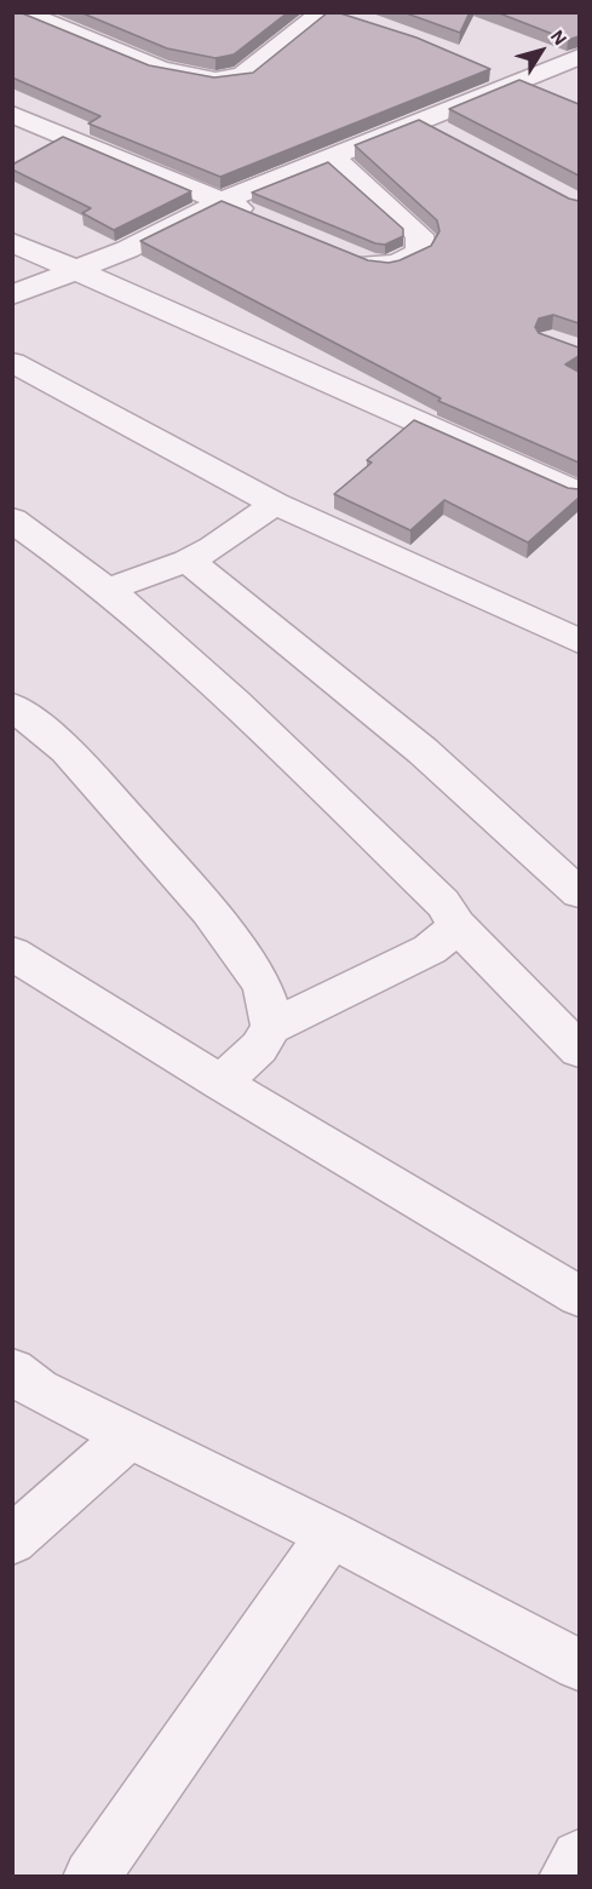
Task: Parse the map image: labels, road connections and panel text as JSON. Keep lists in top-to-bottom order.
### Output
{
  "north": "top right"
}
